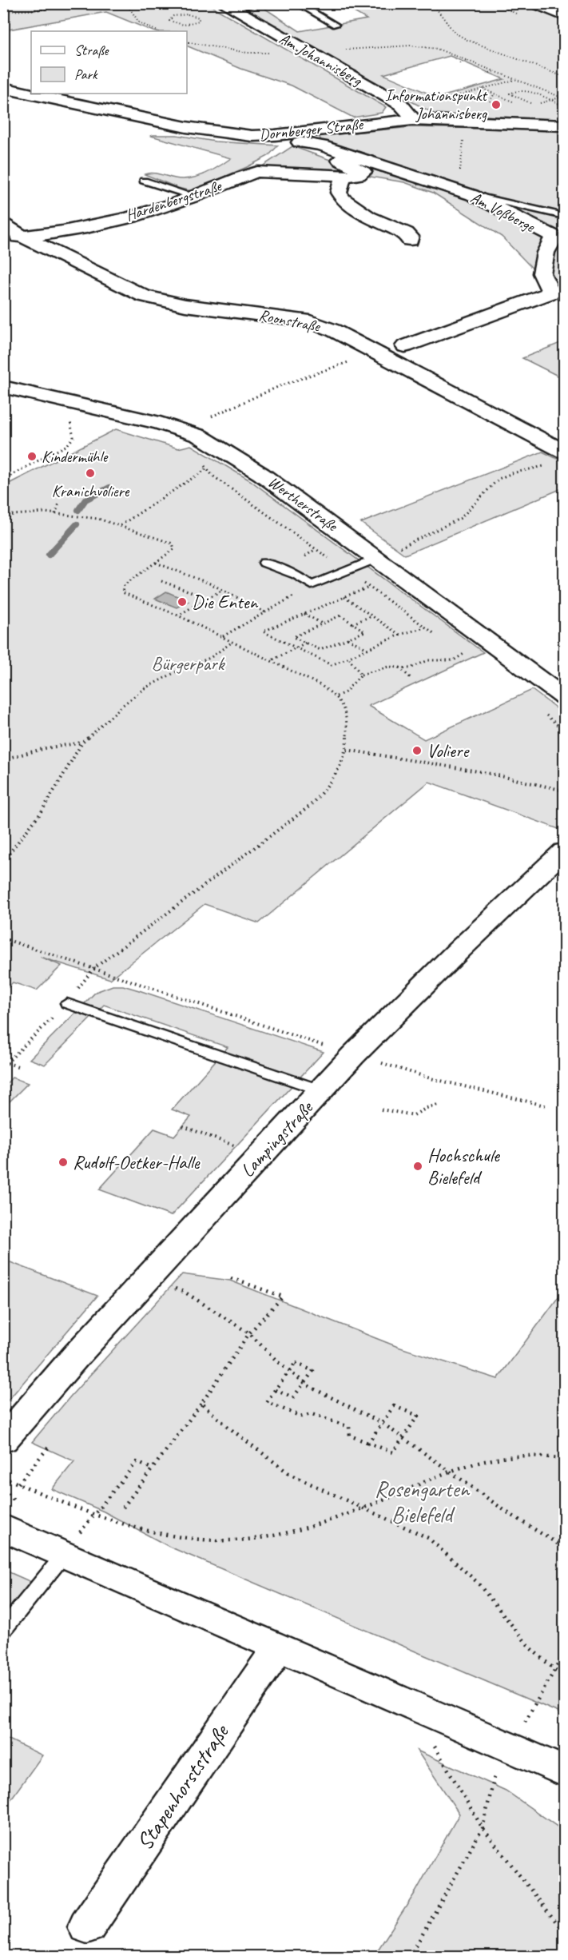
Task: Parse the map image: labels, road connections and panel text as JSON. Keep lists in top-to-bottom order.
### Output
{
  "streets": {
    "street": [
      "Am Johannisberg",
      "Dornberger Straße",
      "Hardenbergstraße",
      "Am Voßberge",
      "Roonstraße",
      "Wertherstraße",
      "Lampingstraße",
      "Stapenhorststraße"
    ]
  },
  "crossings": [
    ["Am Johannisberg", "Dornberger Straße"],
    ["Dornberger Straße", "Hardenbergstraße"],
    ["Dornberger Straße", "Am Voßberge"],
    ["Hardenbergstraße", "Am Voßberge"],
    ["Hardenbergstraße", "Roonstraße"]
  ],
  "parks": ["Bürgerpark", "Rosengarten Bielefeld"],
  "places": [
    "Informationspunkt Johannisberg",
    "Kindermühle",
    "Kranichvoliere",
    "Die Enten",
    "Voliere",
    "Rudolf-Oetker-Halle",
    "Hochschule Bielefeld"
  ],
  "legend": ["Straße", "Park"]
}
